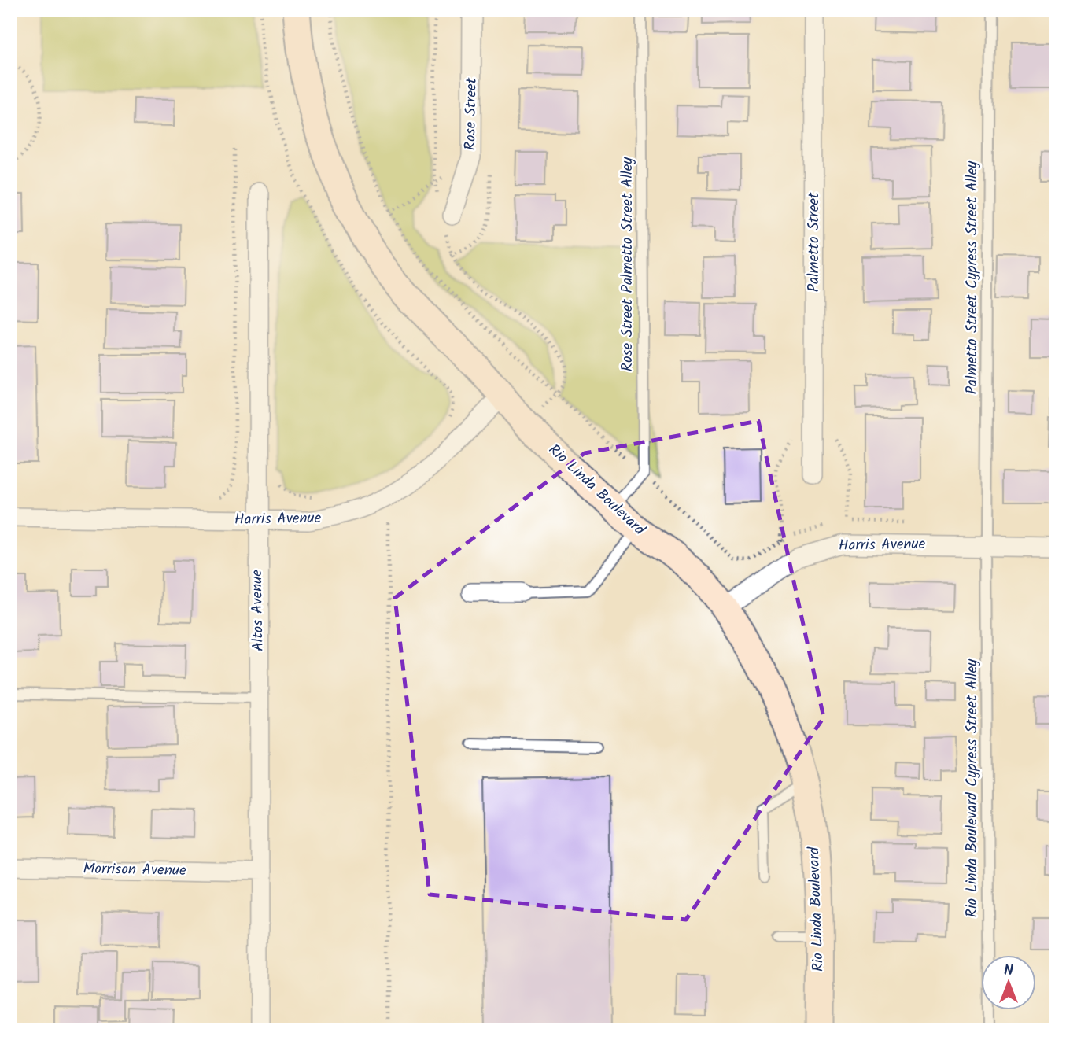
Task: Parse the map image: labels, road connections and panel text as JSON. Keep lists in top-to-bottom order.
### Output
{
  "streets": {
    "main road": ["Rio Linda Boulevard"],
    "street": [
      "Rose Street",
      "Palmetto Street",
      "Harris Avenue",
      "Altos Avenue",
      "Morrison Avenue"
    ],
    "lane": ["Rose Street Palmetto Street Alley", "Palmetto Street Cypress Street Alley", "Rio Linda Boulevard Cypress Street Alley"]
  },
  "crossings": [
    ["Palmetto Street Cypress Street Alley", "Harris Avenue"],
    ["Palmetto Street Cypress Street Alley", "Rio Linda Boulevard Cypress Street Alley"],
    ["Rio Linda Boulevard", "Harris Avenue"],
    ["Harris Avenue", "Altos Avenue"],
    ["Harris Avenue", "Rio Linda Boulevard Cypress Street Alley"],
    ["Altos Avenue", "Morrison Avenue"]
  ],
  "north": "top"
}
